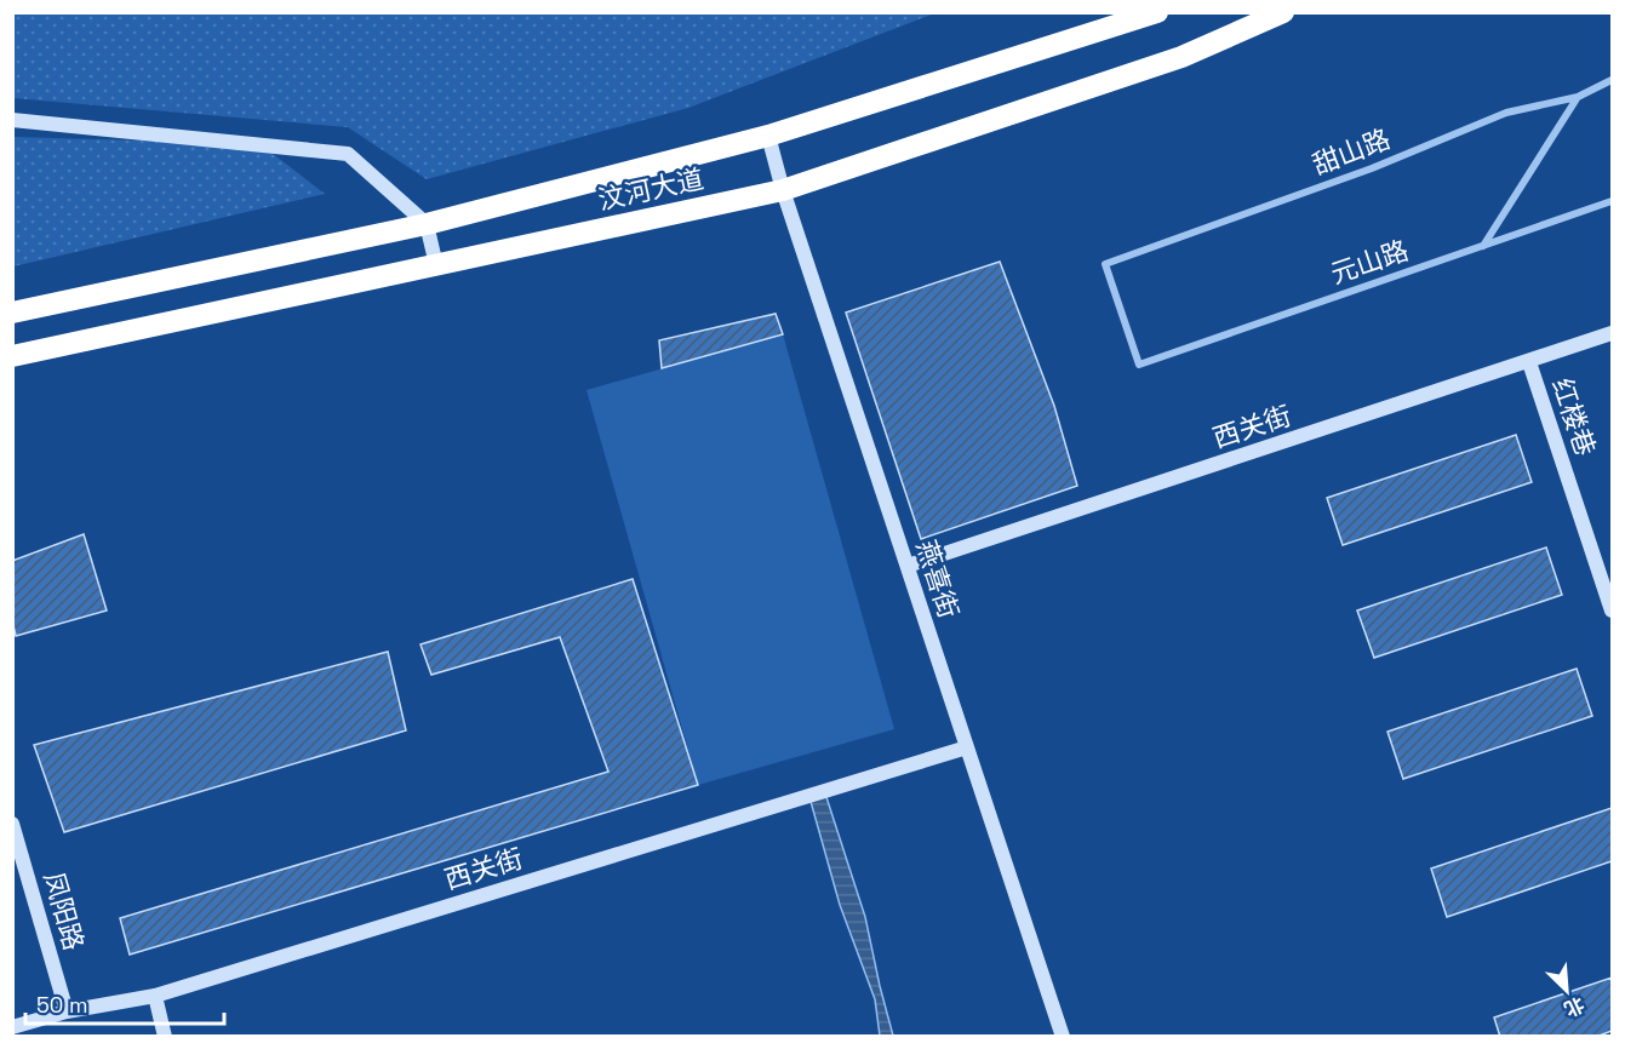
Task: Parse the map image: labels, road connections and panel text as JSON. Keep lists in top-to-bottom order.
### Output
{
  "streets": {
    "highway": ["汶河大道"],
    "street": [
      "甜山路",
      "元山路",
      "红楼巷",
      "西关街",
      "燕喜街",
      "凤阳路"
    ]
  },
  "crossings": [
    ["甜山路", "元山路"],
    ["汶河大道", "燕喜街"],
    ["红楼巷", "西关街"],
    ["西关街", "燕喜街"],
    ["西关街", "凤阳路"]
  ],
  "scale_bar": "50 m",
  "north": "bottom right"
}
